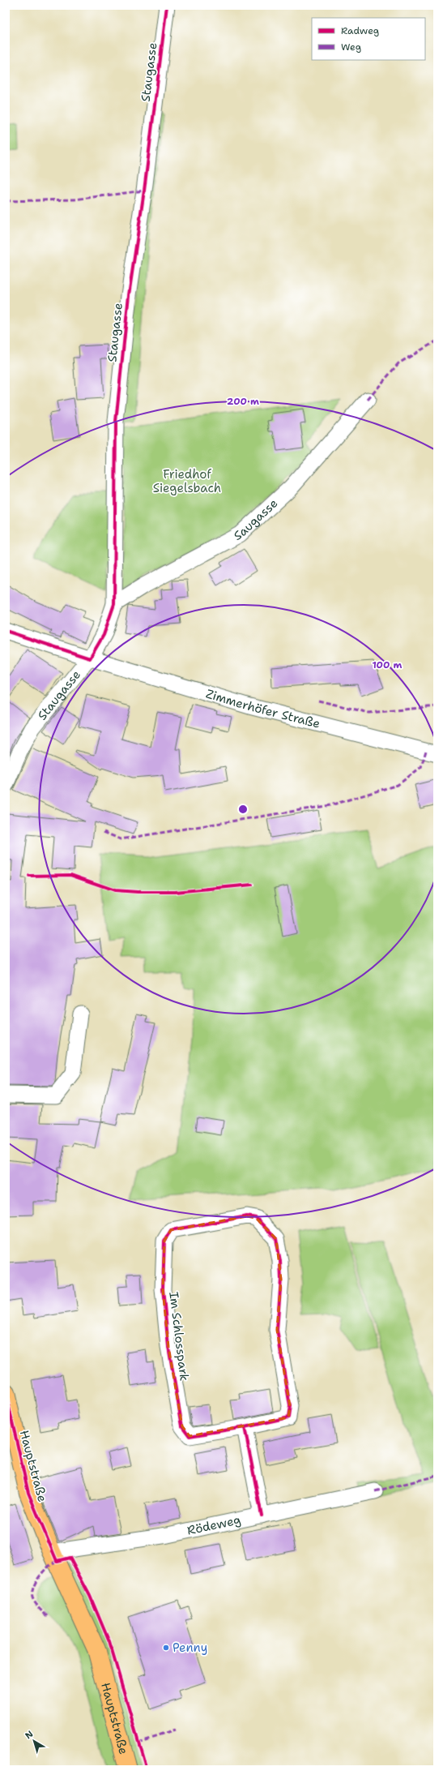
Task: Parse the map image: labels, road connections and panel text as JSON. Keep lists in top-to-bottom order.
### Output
{
  "streets": {
    "main road": ["Hauptstraße"],
    "street": [
      "Staugasse",
      "Saugasse",
      "Zimmerhöfer Straße",
      "Im Schlosspark",
      "Rödeweg"
    ]
  },
  "crossings": [
    ["Staugasse", "Saugasse"],
    ["Staugasse", "Zimmerhöfer Straße"],
    ["Hauptstraße", "Rödeweg"]
  ],
  "parks": ["Friedhof Siegelsbach"],
  "places": ["Penny"],
  "legend": ["Radweg", "Weg"],
  "north": "top left",
  "rings": ["200 m", "100 m"]
}
